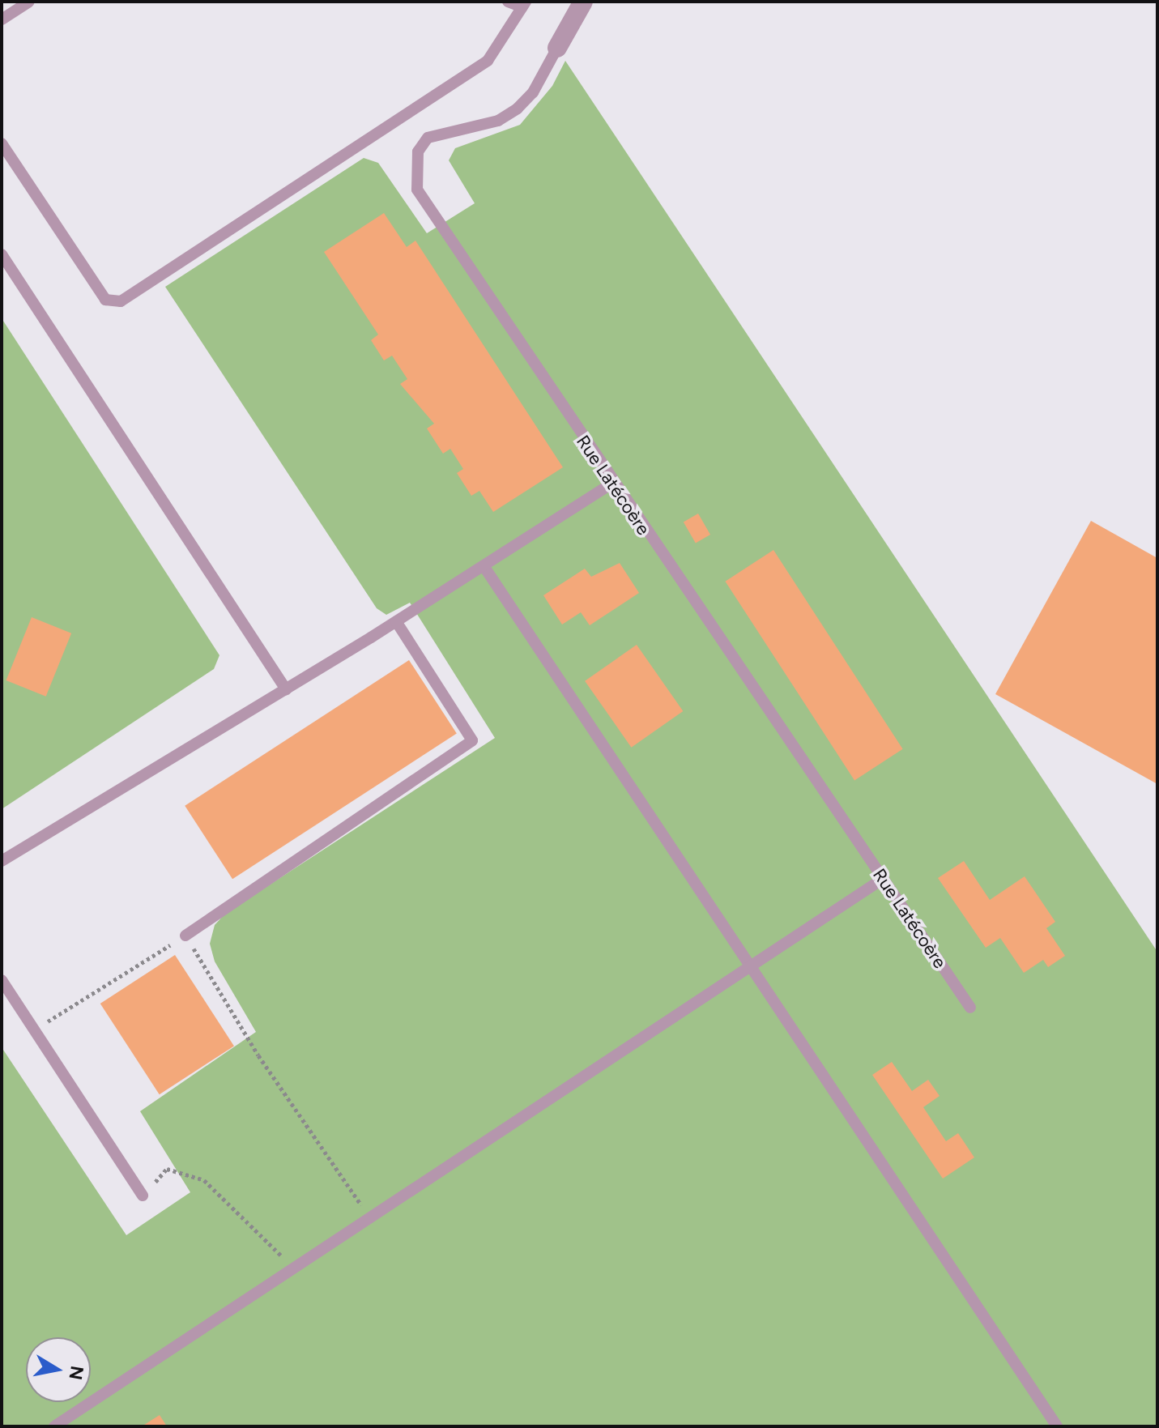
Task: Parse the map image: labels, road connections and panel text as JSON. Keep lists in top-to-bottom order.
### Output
{
  "streets": {
    "street": ["Rue Latécoère"]
  },
  "north": "right"
}
